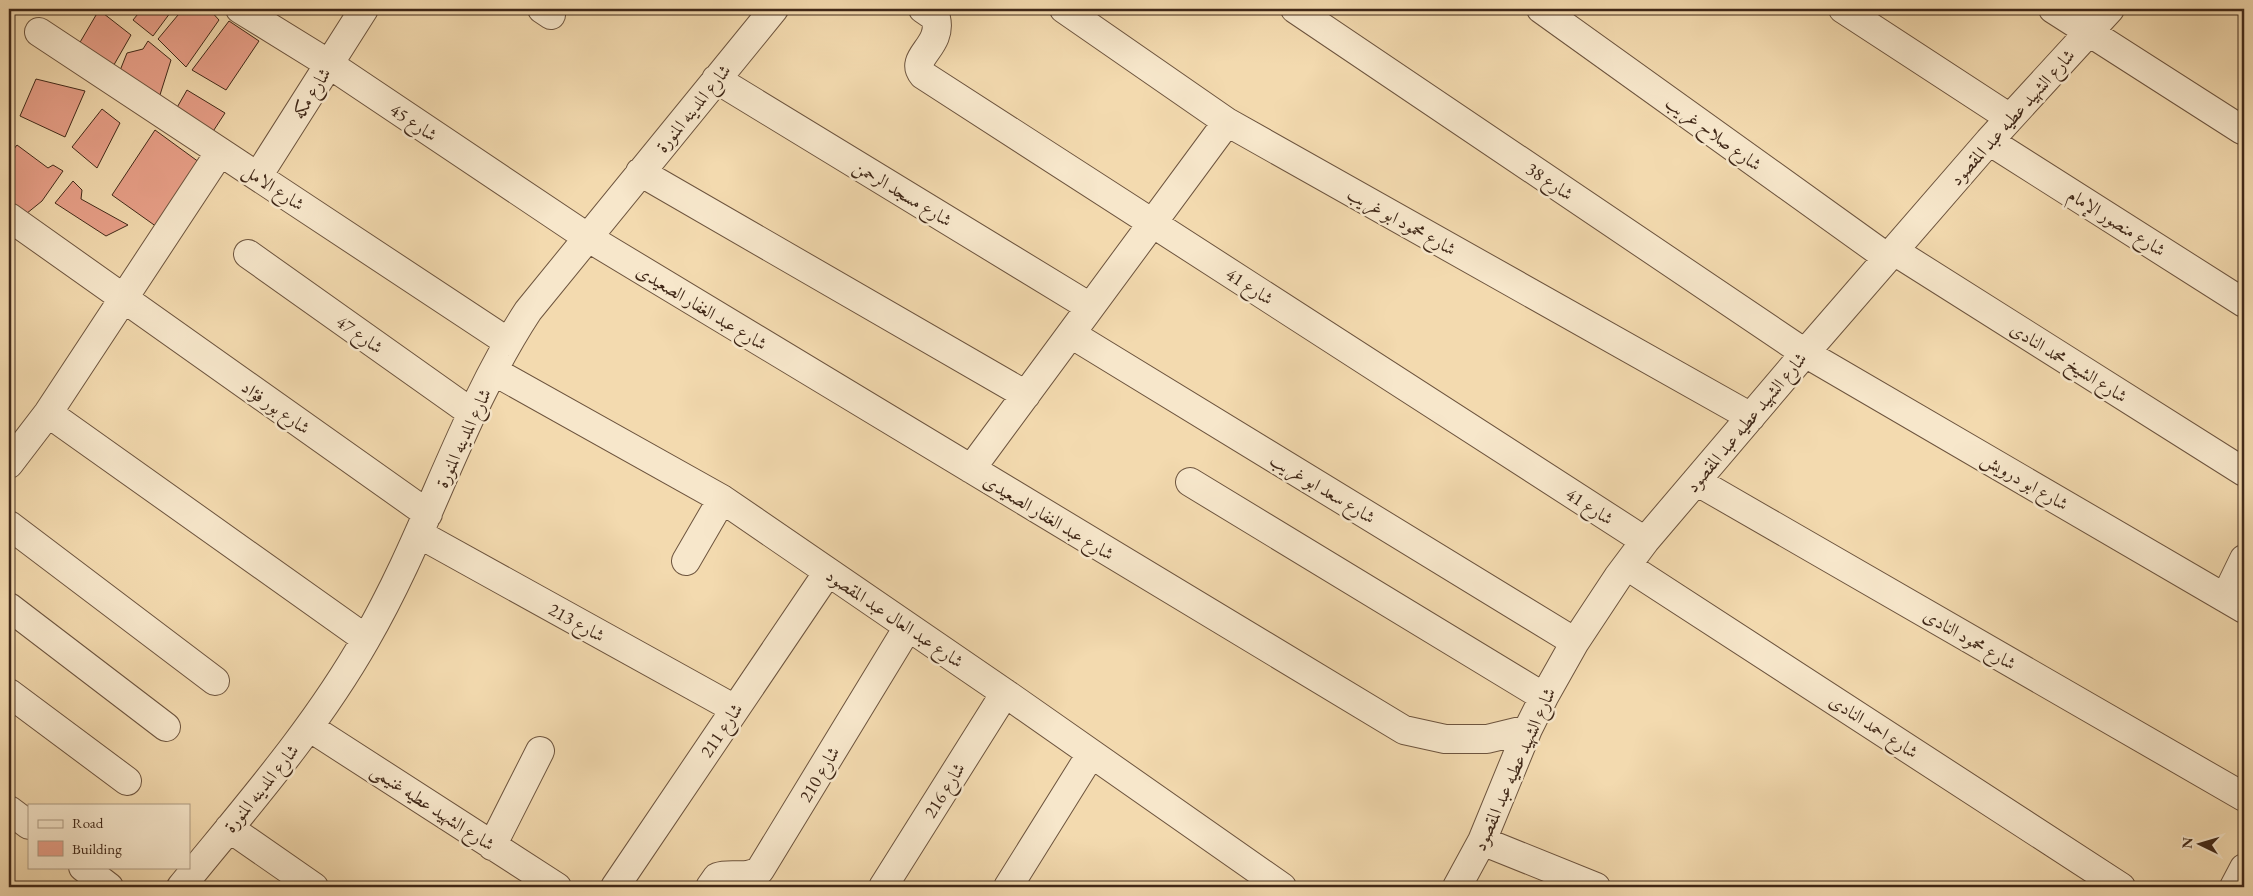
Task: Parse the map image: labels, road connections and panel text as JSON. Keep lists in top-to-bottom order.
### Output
{
  "streets": {
    "street": [
      "شارع مكه",
      "شارع المدينه المنورة",
      "شارع الشهيد عطيه عبد المقصود",
      "شارع 45",
      "شارع صلاح غريب",
      "شارع 38",
      "شارع الامل",
      "شارع مسجد الرحمن",
      "شارع محمود ابو غريب",
      "شارع منصور الإمام",
      "شارع 41",
      "شارع عبد الغفار الصعيدى",
      "شارع 47",
      "شارع الشيخ محمد النادى",
      "شارع بور فؤاد",
      "شارع ابو درويش",
      "شارع سعد ابو غريب",
      "شارع عبد العال عبد المقصود",
      "شارع 213",
      "شارع محمود النادى",
      "شارع احمد النادى",
      "شارع 211",
      "شارع 210",
      "شارع 216",
      "شارع الشهيد عطيه غنيمى"
    ]
  },
  "crossings": [
    ["شارع مكه", "شارع 45"],
    ["شارع مكه", "شارع الامل"],
    ["شارع المدينه المنورة", "شارع 45"],
    ["شارع المدينه المنورة", "شارع الامل"],
    ["شارع المدينه المنورة", "شارع مسجد الرحمن"],
    ["شارع المدينه المنورة", "شارع عبد الغفار الصعيدى"],
    ["شارع المدينه المنورة", "شارع 47"],
    ["شارع المدينه المنورة", "شارع بور فؤاد"],
    ["شارع المدينه المنورة", "شارع عبد العال عبد المقصود"],
    ["شارع المدينه المنورة", "شارع 213"],
    ["شارع المدينه المنورة", "شارع الشهيد عطيه غنيمى"],
    ["شارع الشهيد عطيه عبد المقصود", "شارع صلاح غريب"],
    ["شارع الشهيد عطيه عبد المقصود", "شارع 38"],
    ["شارع الشهيد عطيه عبد المقصود", "شارع محمود ابو غريب"],
    ["شارع الشهيد عطيه عبد المقصود", "شارع منصور الإمام"],
    ["شارع الشهيد عطيه عبد المقصود", "شارع 41"],
    ["شارع الشهيد عطيه عبد المقصود", "شارع عبد الغفار الصعيدى"],
    ["شارع الشهيد عطيه عبد المقصود", "شارع الشيخ محمد النادى"],
    ["شارع الشهيد عطيه عبد المقصود", "شارع ابو درويش"],
    ["شارع الشهيد عطيه عبد المقصود", "شارع سعد ابو غريب"],
    ["شارع الشهيد عطيه عبد المقصود", "شارع محمود النادى"],
    ["شارع الشهيد عطيه عبد المقصود", "شارع احمد النادى"],
    ["شارع 45", "شارع عبد الغفار الصعيدى"],
    ["شارع صلاح غريب", "شارع الشيخ محمد النادى"],
    ["شارع 38", "شارع ابو درويش"],
    ["شارع بور فؤاد", "شارع 213"],
    ["شارع عبد العال عبد المقصود", "شارع 211"],
    ["شارع عبد العال عبد المقصود", "شارع 210"],
    ["شارع عبد العال عبد المقصود", "شارع 216"],
    ["شارع 213", "شارع 211"]
  ],
  "legend": ["Road", "Building"],
  "north": "left"
}
